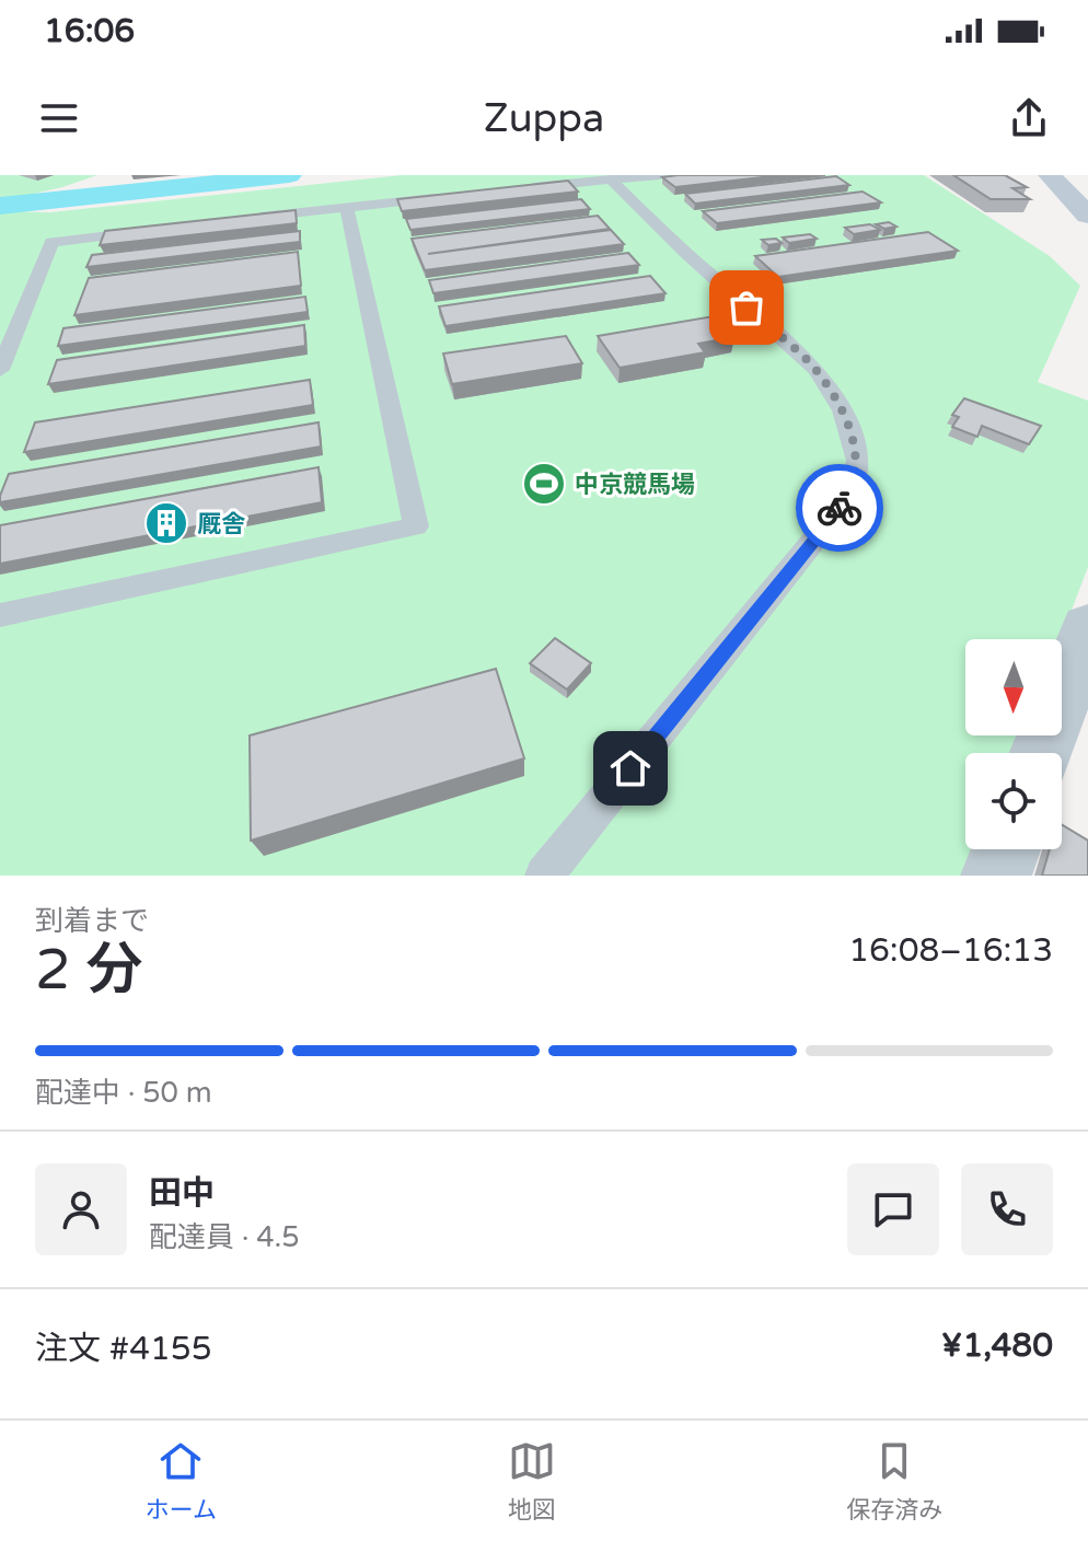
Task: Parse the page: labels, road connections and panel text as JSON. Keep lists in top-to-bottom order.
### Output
{
  "places": {
    "sports": ["中京競馬場"],
    "building": ["厩舎"]
  },
  "north": "bottom",
  "page": {
    "status": "16:06",
    "header": "Zuppa",
    "heading": ["2 分", "到着まで", "16:08–16:13"],
    "panel": [
      "田中",
      "配達員 · 4.5",
      "注文 #4155",
      "¥1,480"
    ],
    "bar": "配達中 · 50 m",
    "tabs": ["ホーム", "地図", "保存済み"]
  }
}
